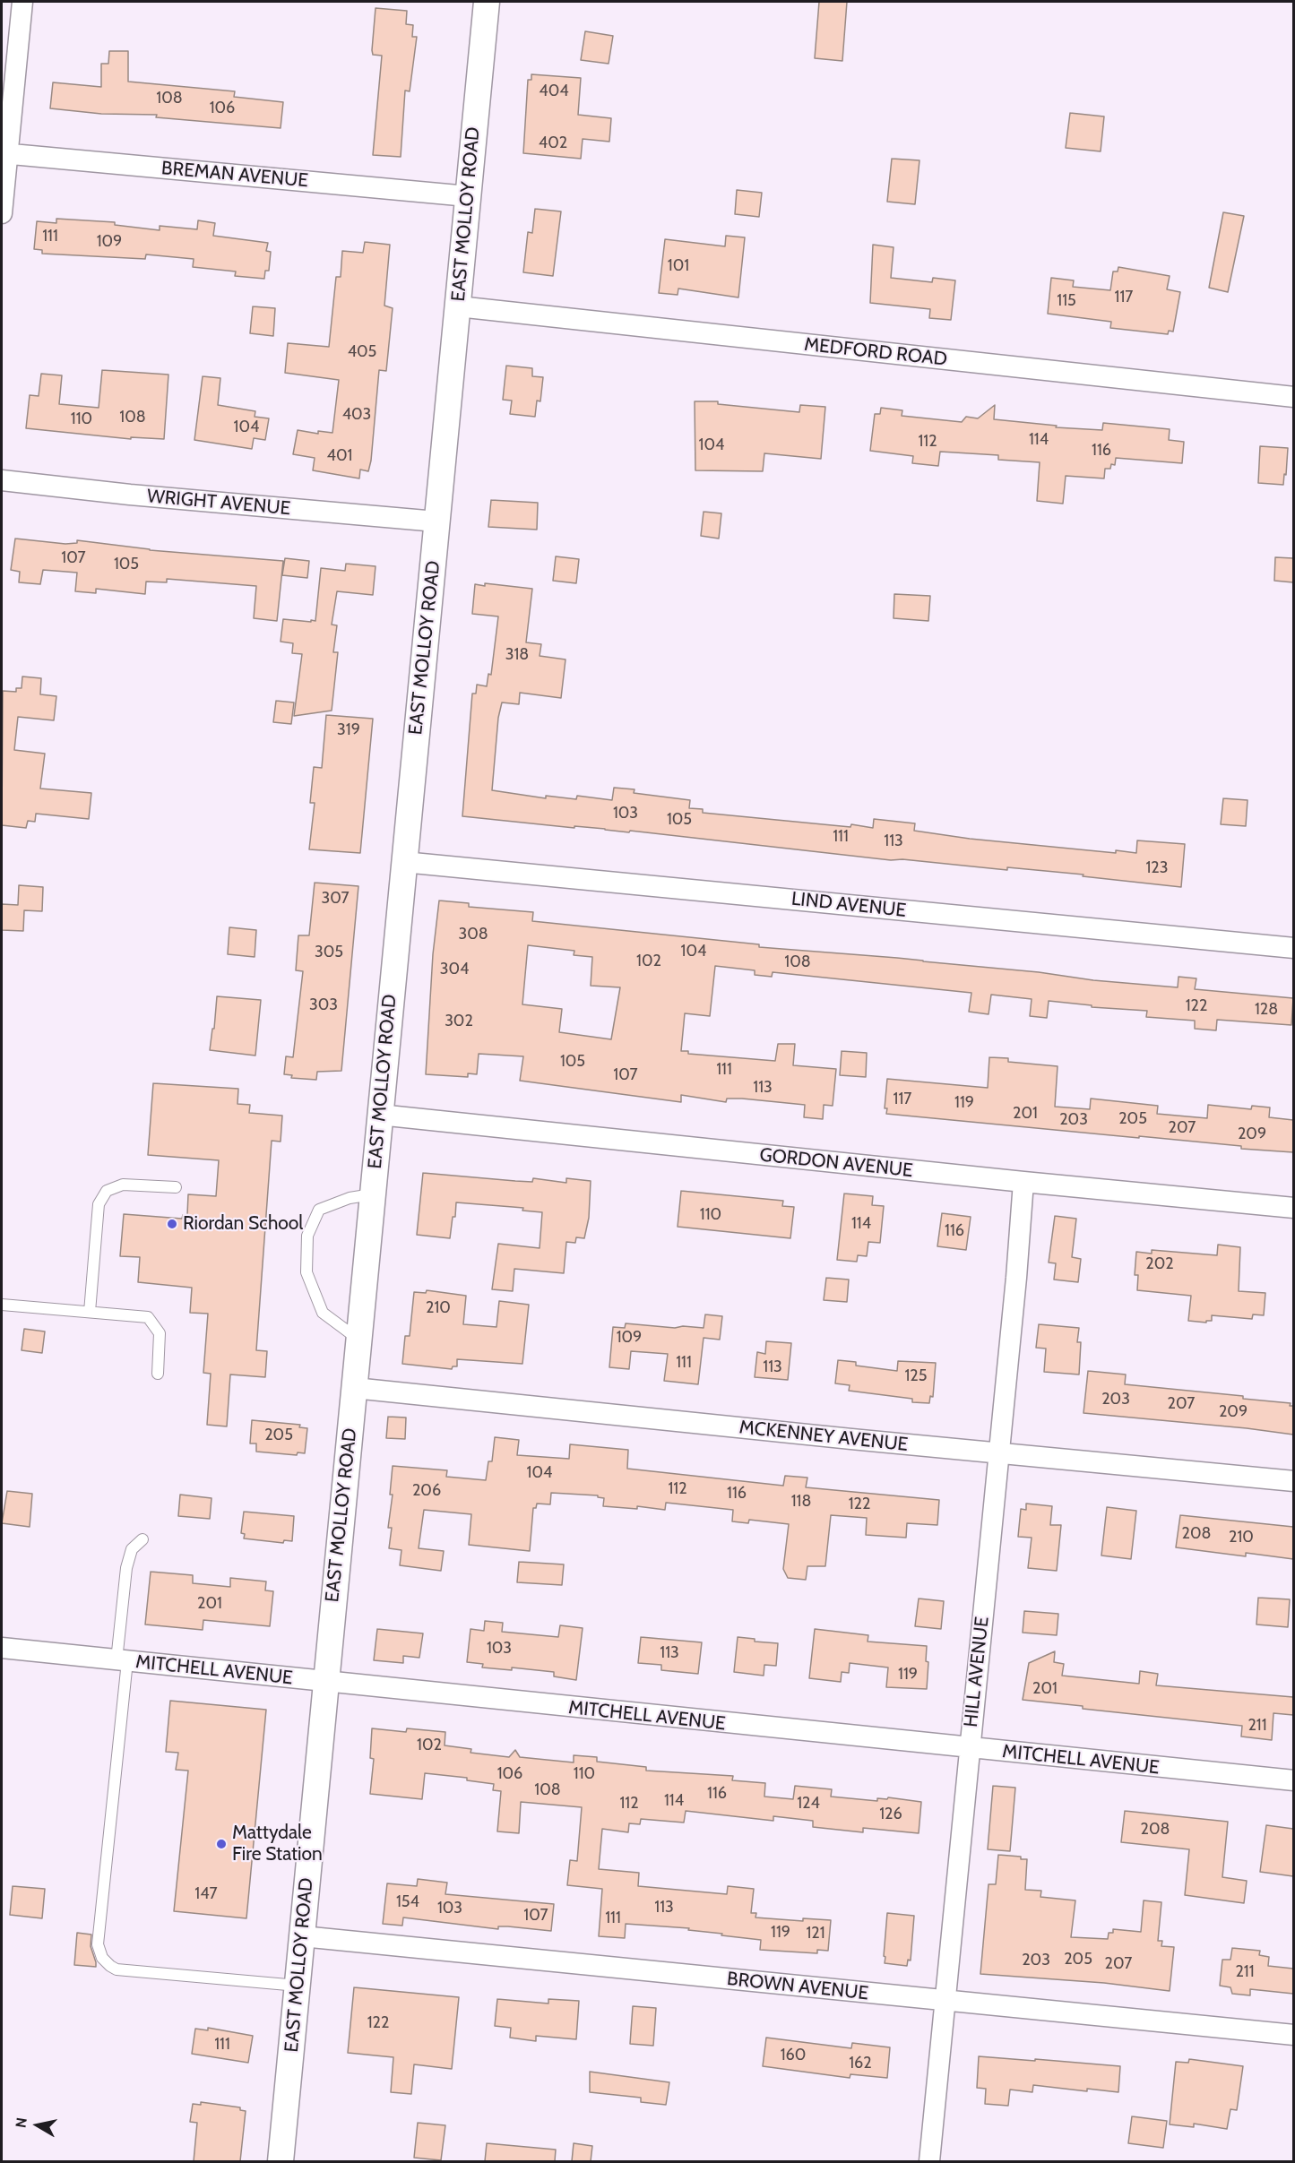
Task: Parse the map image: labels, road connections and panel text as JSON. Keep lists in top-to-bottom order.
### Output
{
  "streets": {
    "street": [
      "BREMAN AVENUE",
      "EAST MOLLOY ROAD",
      "MEDFORD ROAD",
      "WRIGHT AVENUE",
      "LIND AVENUE",
      "GORDON AVENUE",
      "MCKENNEY AVENUE",
      "MITCHELL AVENUE",
      "HILL AVENUE",
      "BROWN AVENUE"
    ]
  },
  "crossings": [
    ["BREMAN AVENUE", "EAST MOLLOY ROAD"],
    ["EAST MOLLOY ROAD", "MEDFORD ROAD"],
    ["EAST MOLLOY ROAD", "WRIGHT AVENUE"],
    ["EAST MOLLOY ROAD", "LIND AVENUE"],
    ["EAST MOLLOY ROAD", "GORDON AVENUE"],
    ["EAST MOLLOY ROAD", "MCKENNEY AVENUE"],
    ["EAST MOLLOY ROAD", "MITCHELL AVENUE"],
    ["EAST MOLLOY ROAD", "BROWN AVENUE"],
    ["GORDON AVENUE", "HILL AVENUE"],
    ["MCKENNEY AVENUE", "HILL AVENUE"],
    ["MITCHELL AVENUE", "HILL AVENUE"],
    ["HILL AVENUE", "BROWN AVENUE"]
  ],
  "places": ["Riordan School", "Mattydale Fire Station"],
  "house_numbers": [
    "404",
    "108",
    "106",
    "402",
    "111",
    "109",
    "101",
    "117",
    "115",
    "405",
    "403",
    "108",
    "110",
    "104",
    "114",
    "112",
    "104",
    "116",
    "401",
    "107",
    "105",
    "318",
    "319",
    "103",
    "105",
    "111",
    "113",
    "123",
    "307",
    "308",
    "104",
    "305",
    "102",
    "108",
    "304",
    "303",
    "122",
    "128",
    "302",
    "105",
    "111",
    "107",
    "113",
    "117",
    "119",
    "201",
    "205",
    "203",
    "207",
    "209",
    "110",
    "114",
    "116",
    "202",
    "210",
    "109",
    "111",
    "113",
    "125",
    "203",
    "207",
    "209",
    "205",
    "104",
    "112",
    "206",
    "116",
    "118",
    "122",
    "208",
    "210",
    "201",
    "103",
    "113",
    "119",
    "201",
    "211",
    "102",
    "106",
    "110",
    "108",
    "116",
    "114",
    "112",
    "124",
    "126",
    "208",
    "147",
    "154",
    "113",
    "103",
    "107",
    "111",
    "119",
    "121",
    "205",
    "203",
    "207",
    "211",
    "122",
    "111",
    "160",
    "162"
  ],
  "north": "left"
}
